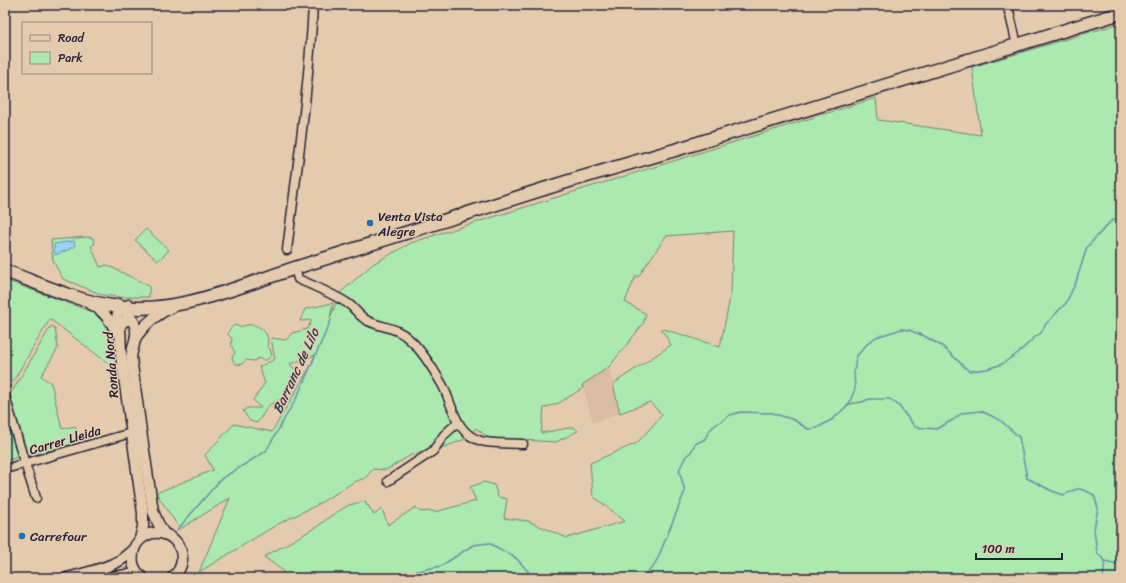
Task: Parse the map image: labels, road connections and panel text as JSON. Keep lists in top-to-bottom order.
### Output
{
  "streets": {
    "main road": ["Ronda Nord"],
    "street": ["Carrer Lleida"]
  },
  "crossings": [
    ["Ronda Nord", "Carrer Lleida"]
  ],
  "water": ["Barranc de Lilo"],
  "places": ["Venta Vista Alegre", "Carrefour"],
  "legend": ["Road", "Park"],
  "scale_bar": "100 m"
}
